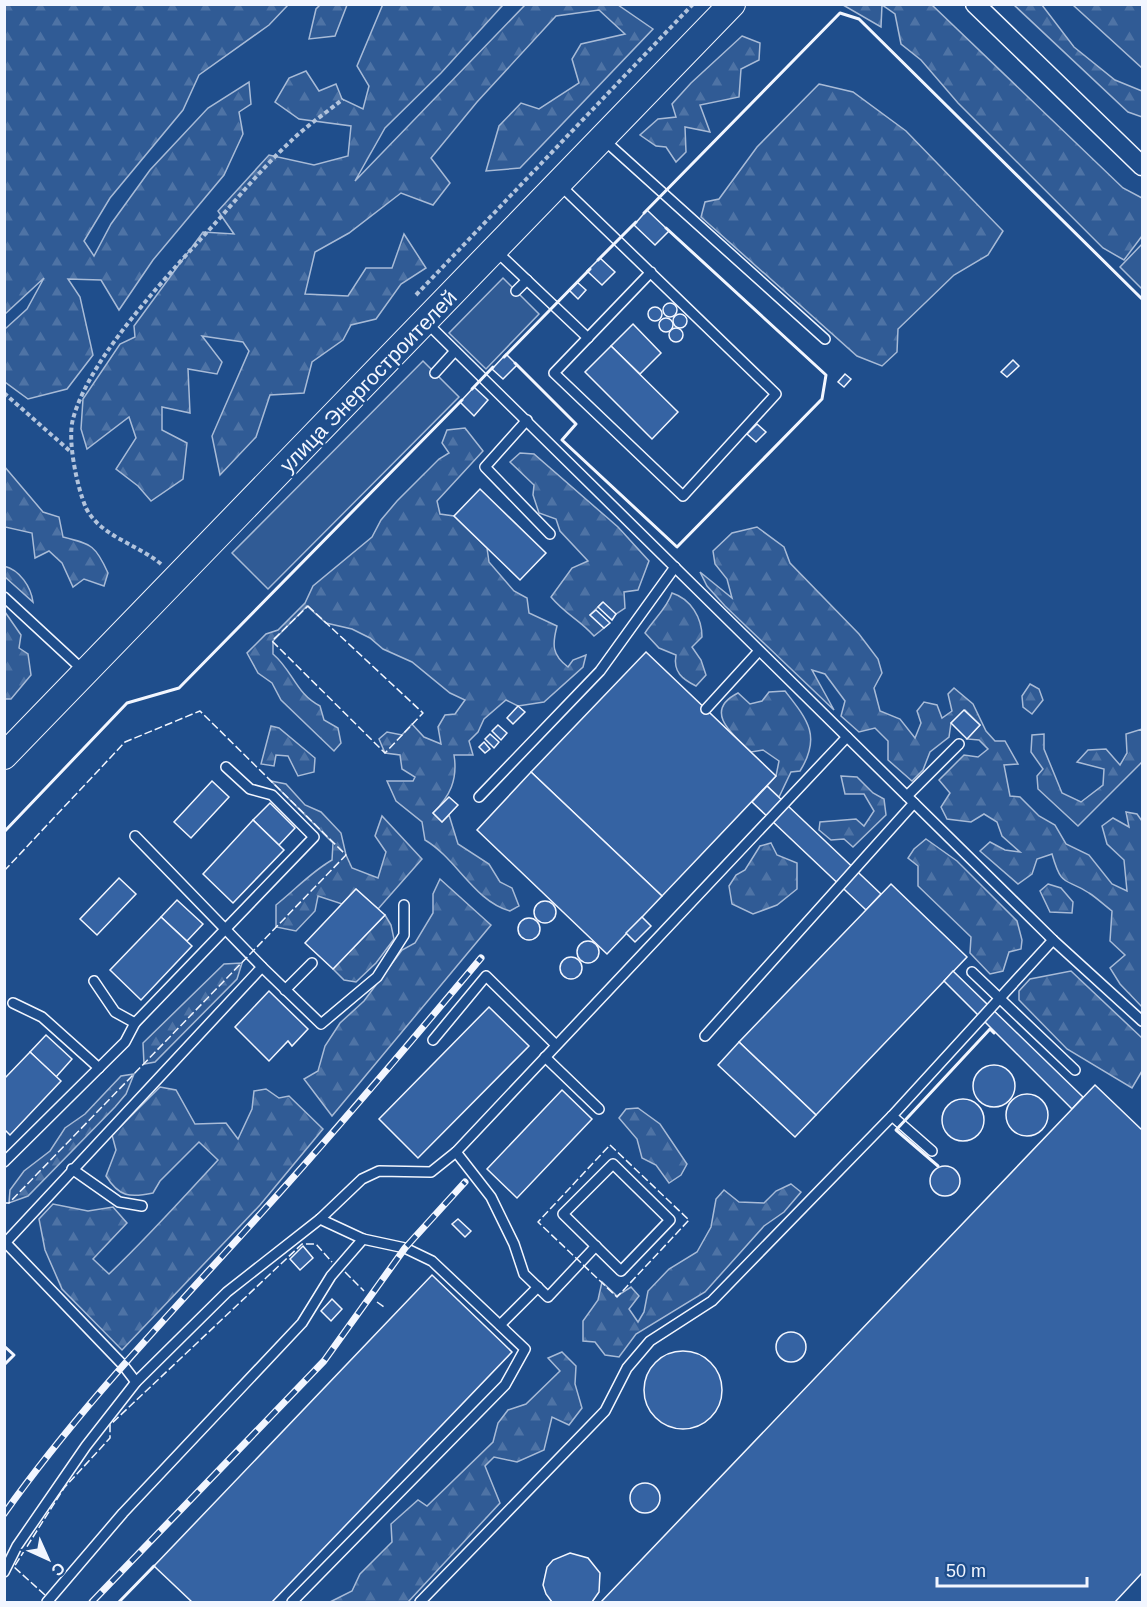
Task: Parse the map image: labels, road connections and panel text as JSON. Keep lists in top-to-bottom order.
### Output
{
  "streets": {
    "main road": ["улица Энергостроителей"]
  },
  "scale_bar": "50 m",
  "north": "bottom right"
}
